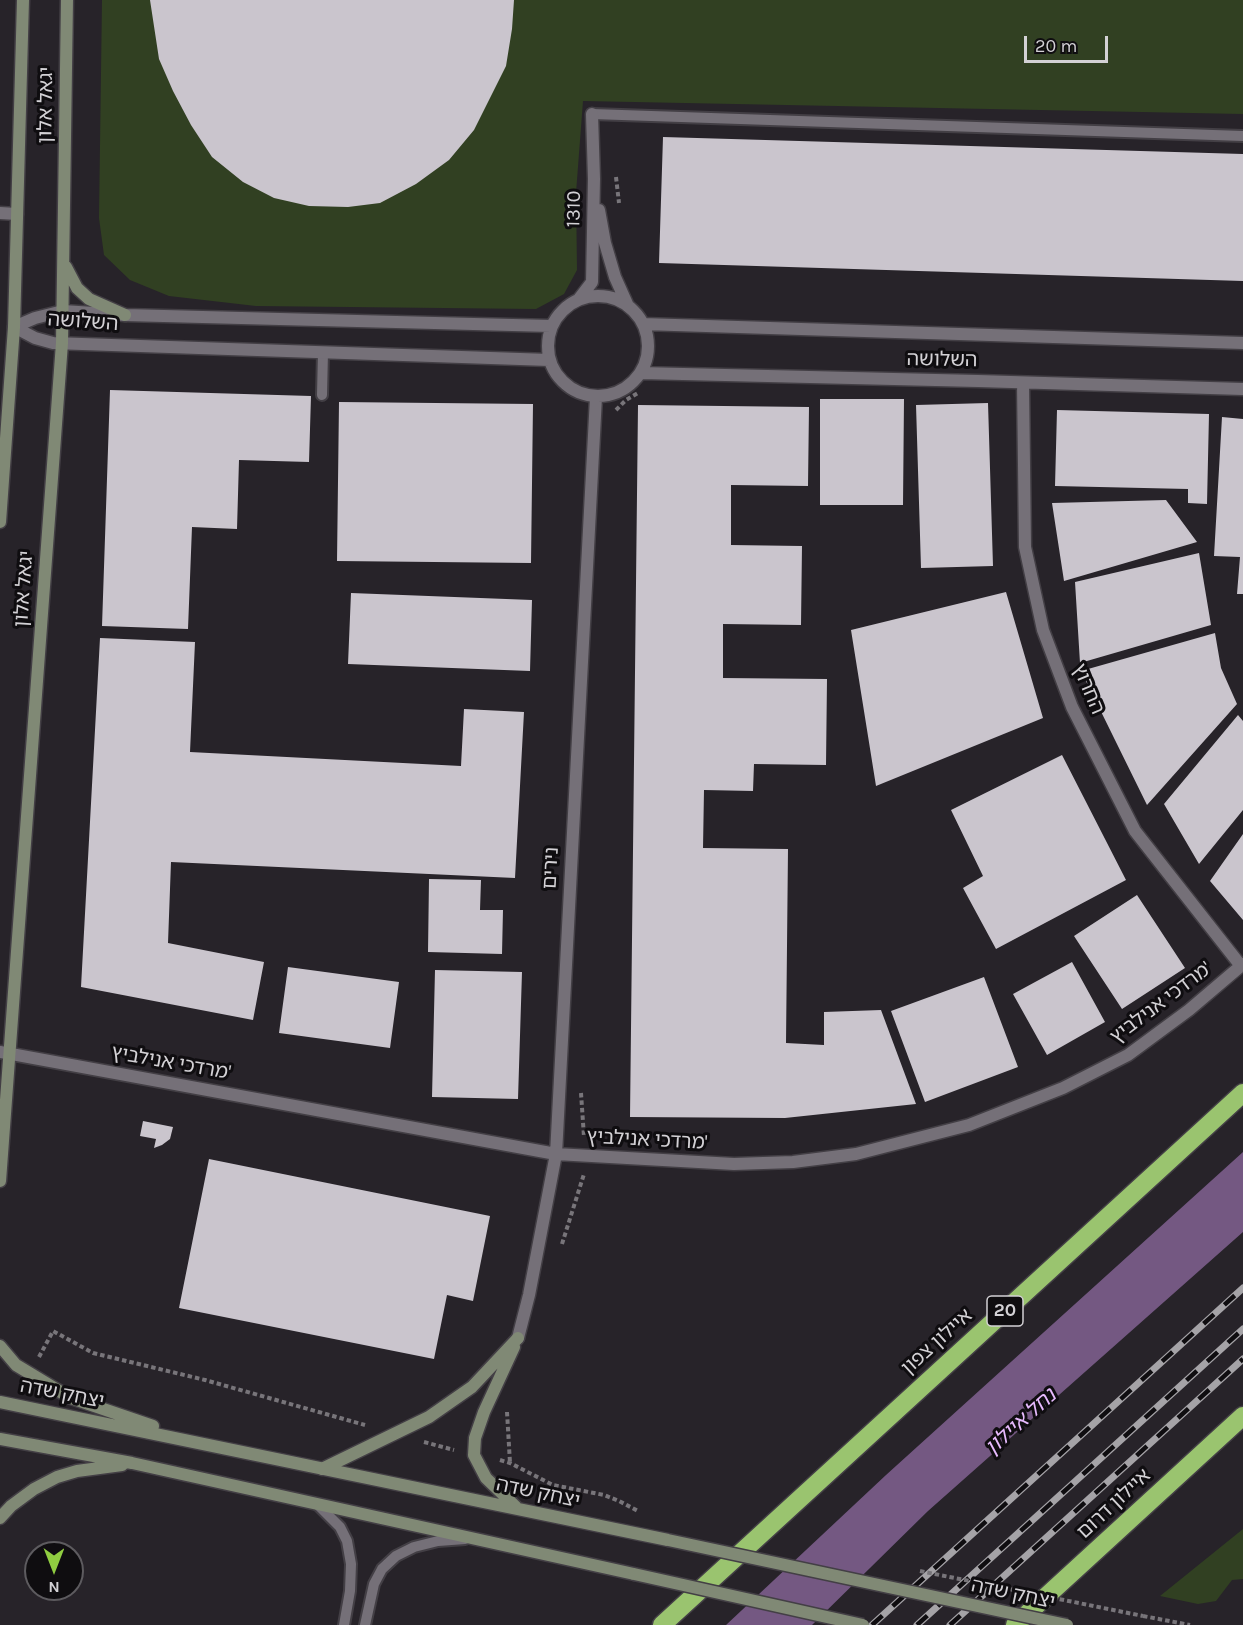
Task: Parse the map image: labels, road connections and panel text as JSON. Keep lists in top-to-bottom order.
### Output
{
  "streets": {
    "highway": ["20", "איילון צפון", "איילון דרום"],
    "street": [
      "יגאל אלון",
      "1310",
      "השלושה",
      "החרוץ",
      "נירים",
      "מרדכי אנילביץ'",
      "יצחק שדה"
    ]
  },
  "crossings": [
    ["יגאל אלון", "השלושה"],
    ["יגאל אלון", "מרדכי אנילביץ'"],
    ["1310", "השלושה"],
    ["1310", "נירים"],
    ["השלושה", "החרוץ"],
    ["השלושה", "נירים"],
    ["החרוץ", "מרדכי אנילביץ'"],
    ["נירים", "מרדכי אנילביץ'"]
  ],
  "water": ["נחל איילון"],
  "scale_bar": "20 m",
  "north": "bottom"
}
